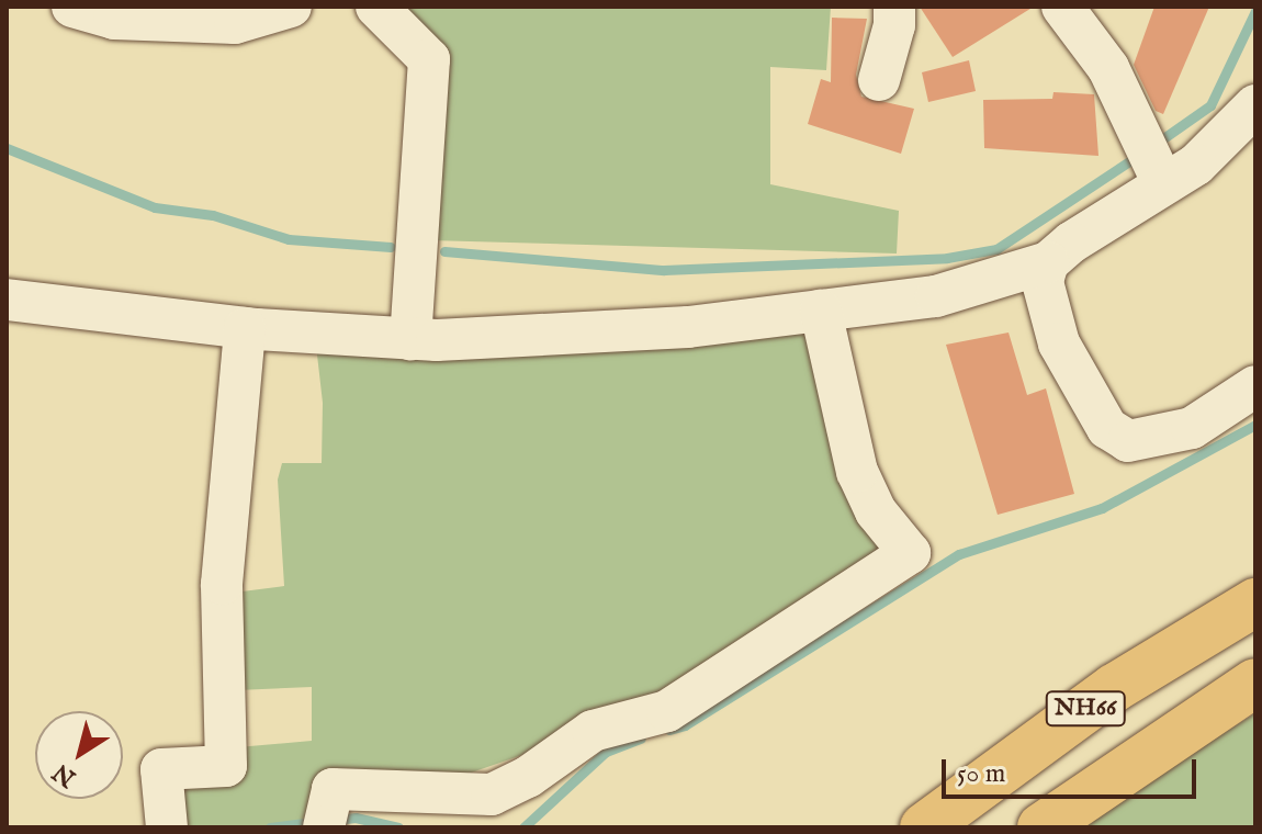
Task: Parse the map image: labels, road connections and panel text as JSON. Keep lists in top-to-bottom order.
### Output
{
  "streets": {
    "highway": ["NH66"]
  },
  "scale_bar": "50 m",
  "north": "bottom left"
}
